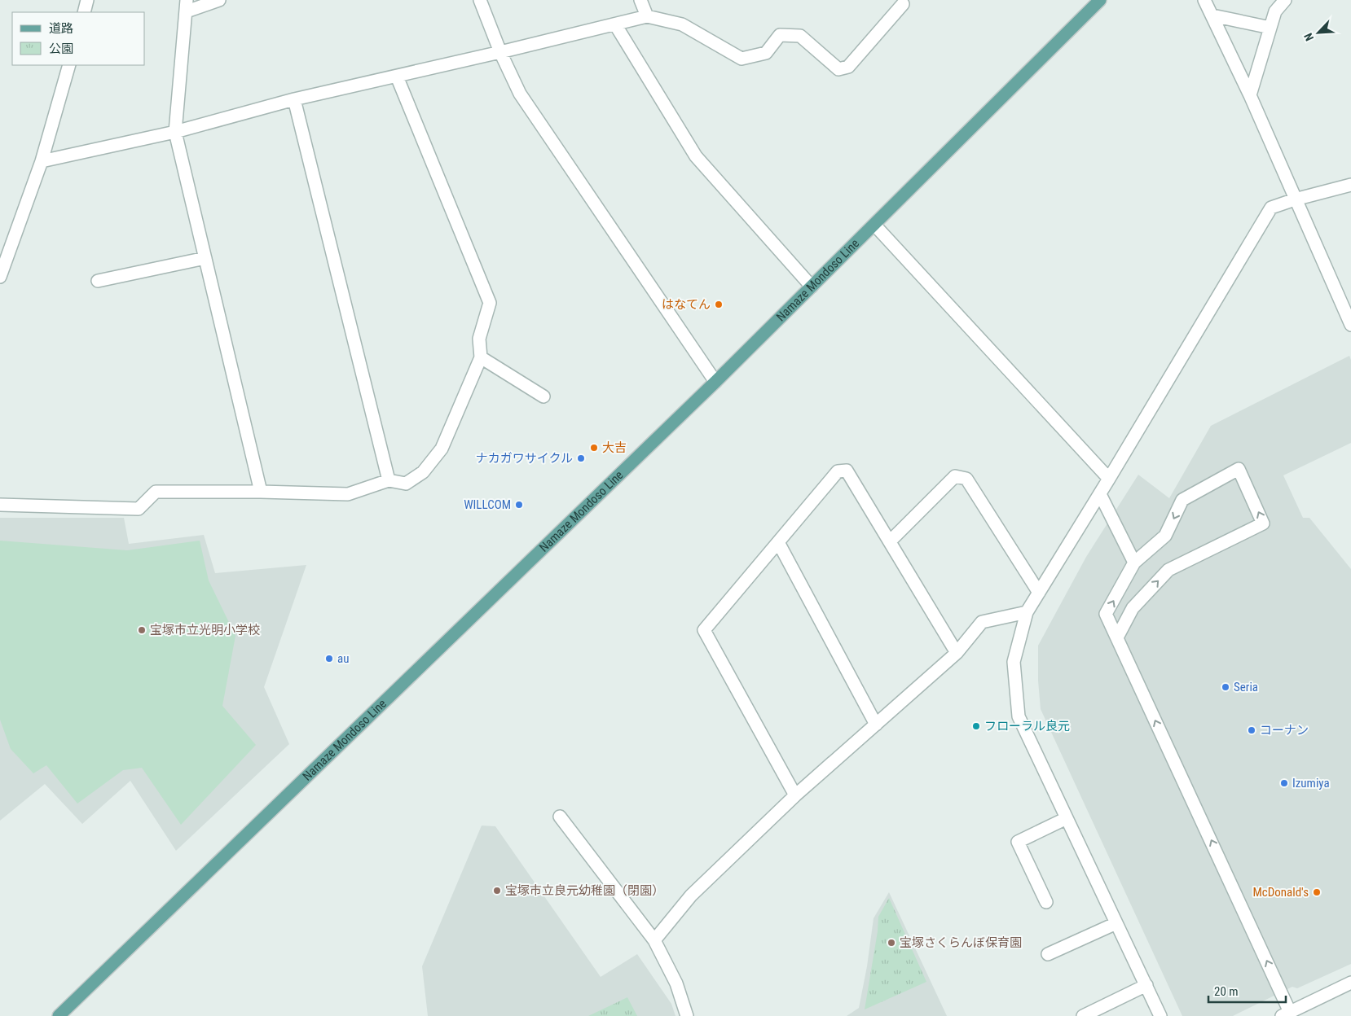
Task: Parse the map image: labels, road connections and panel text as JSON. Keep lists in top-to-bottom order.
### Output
{
  "streets": {
    "main road": ["Namaze Mondoso Line"]
  },
  "places": [
    "はなてん",
    "大吉",
    "ナカガワサイクル",
    "WILLCOM",
    "宝塚市立光明小学校",
    "au",
    "Seria",
    "フローラル良元",
    "コーナン",
    "Izumiya",
    "宝塚市立良元幼稚園（閉園）",
    "McDonald's",
    "宝塚さくらんぼ保育園"
  ],
  "legend": ["道路", "公園"],
  "scale_bar": "20 m",
  "north": "bottom left"
}
